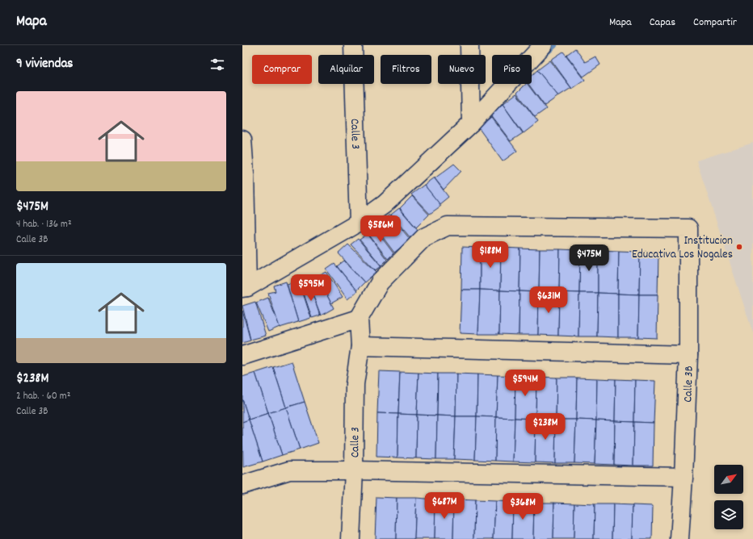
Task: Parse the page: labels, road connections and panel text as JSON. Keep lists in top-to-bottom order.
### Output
{
  "streets": {
    "street": ["Calle 3", "Calle 3B"]
  },
  "crossings": [
    ["Calle 3", "Calle 3B"]
  ],
  "places": ["Institucion Educativa Los Nogales"],
  "north": "top right",
  "page": {
    "header": "Mapa",
    "nav": ["Mapa", "Capas", "Compartir"],
    "heading": "9 viviendas",
    "chip": [
      "Comprar",
      "Alquilar",
      "Filtros",
      "Nuevo",
      "Piso"
    ],
    "list": [
      {
        "name": "$475M",
        "note": "4 hab. · 136 m² · Calle 3B"
      },
      {
        "name": "$238M",
        "note": "2 hab. · 60 m² · Calle 3B"
      }
    ],
    "price": [
      "$586M",
      "$188M",
      "$475M",
      "$595M",
      "$631M",
      "$594M",
      "$238M",
      "$687M",
      "$368M"
    ]
  }
}
